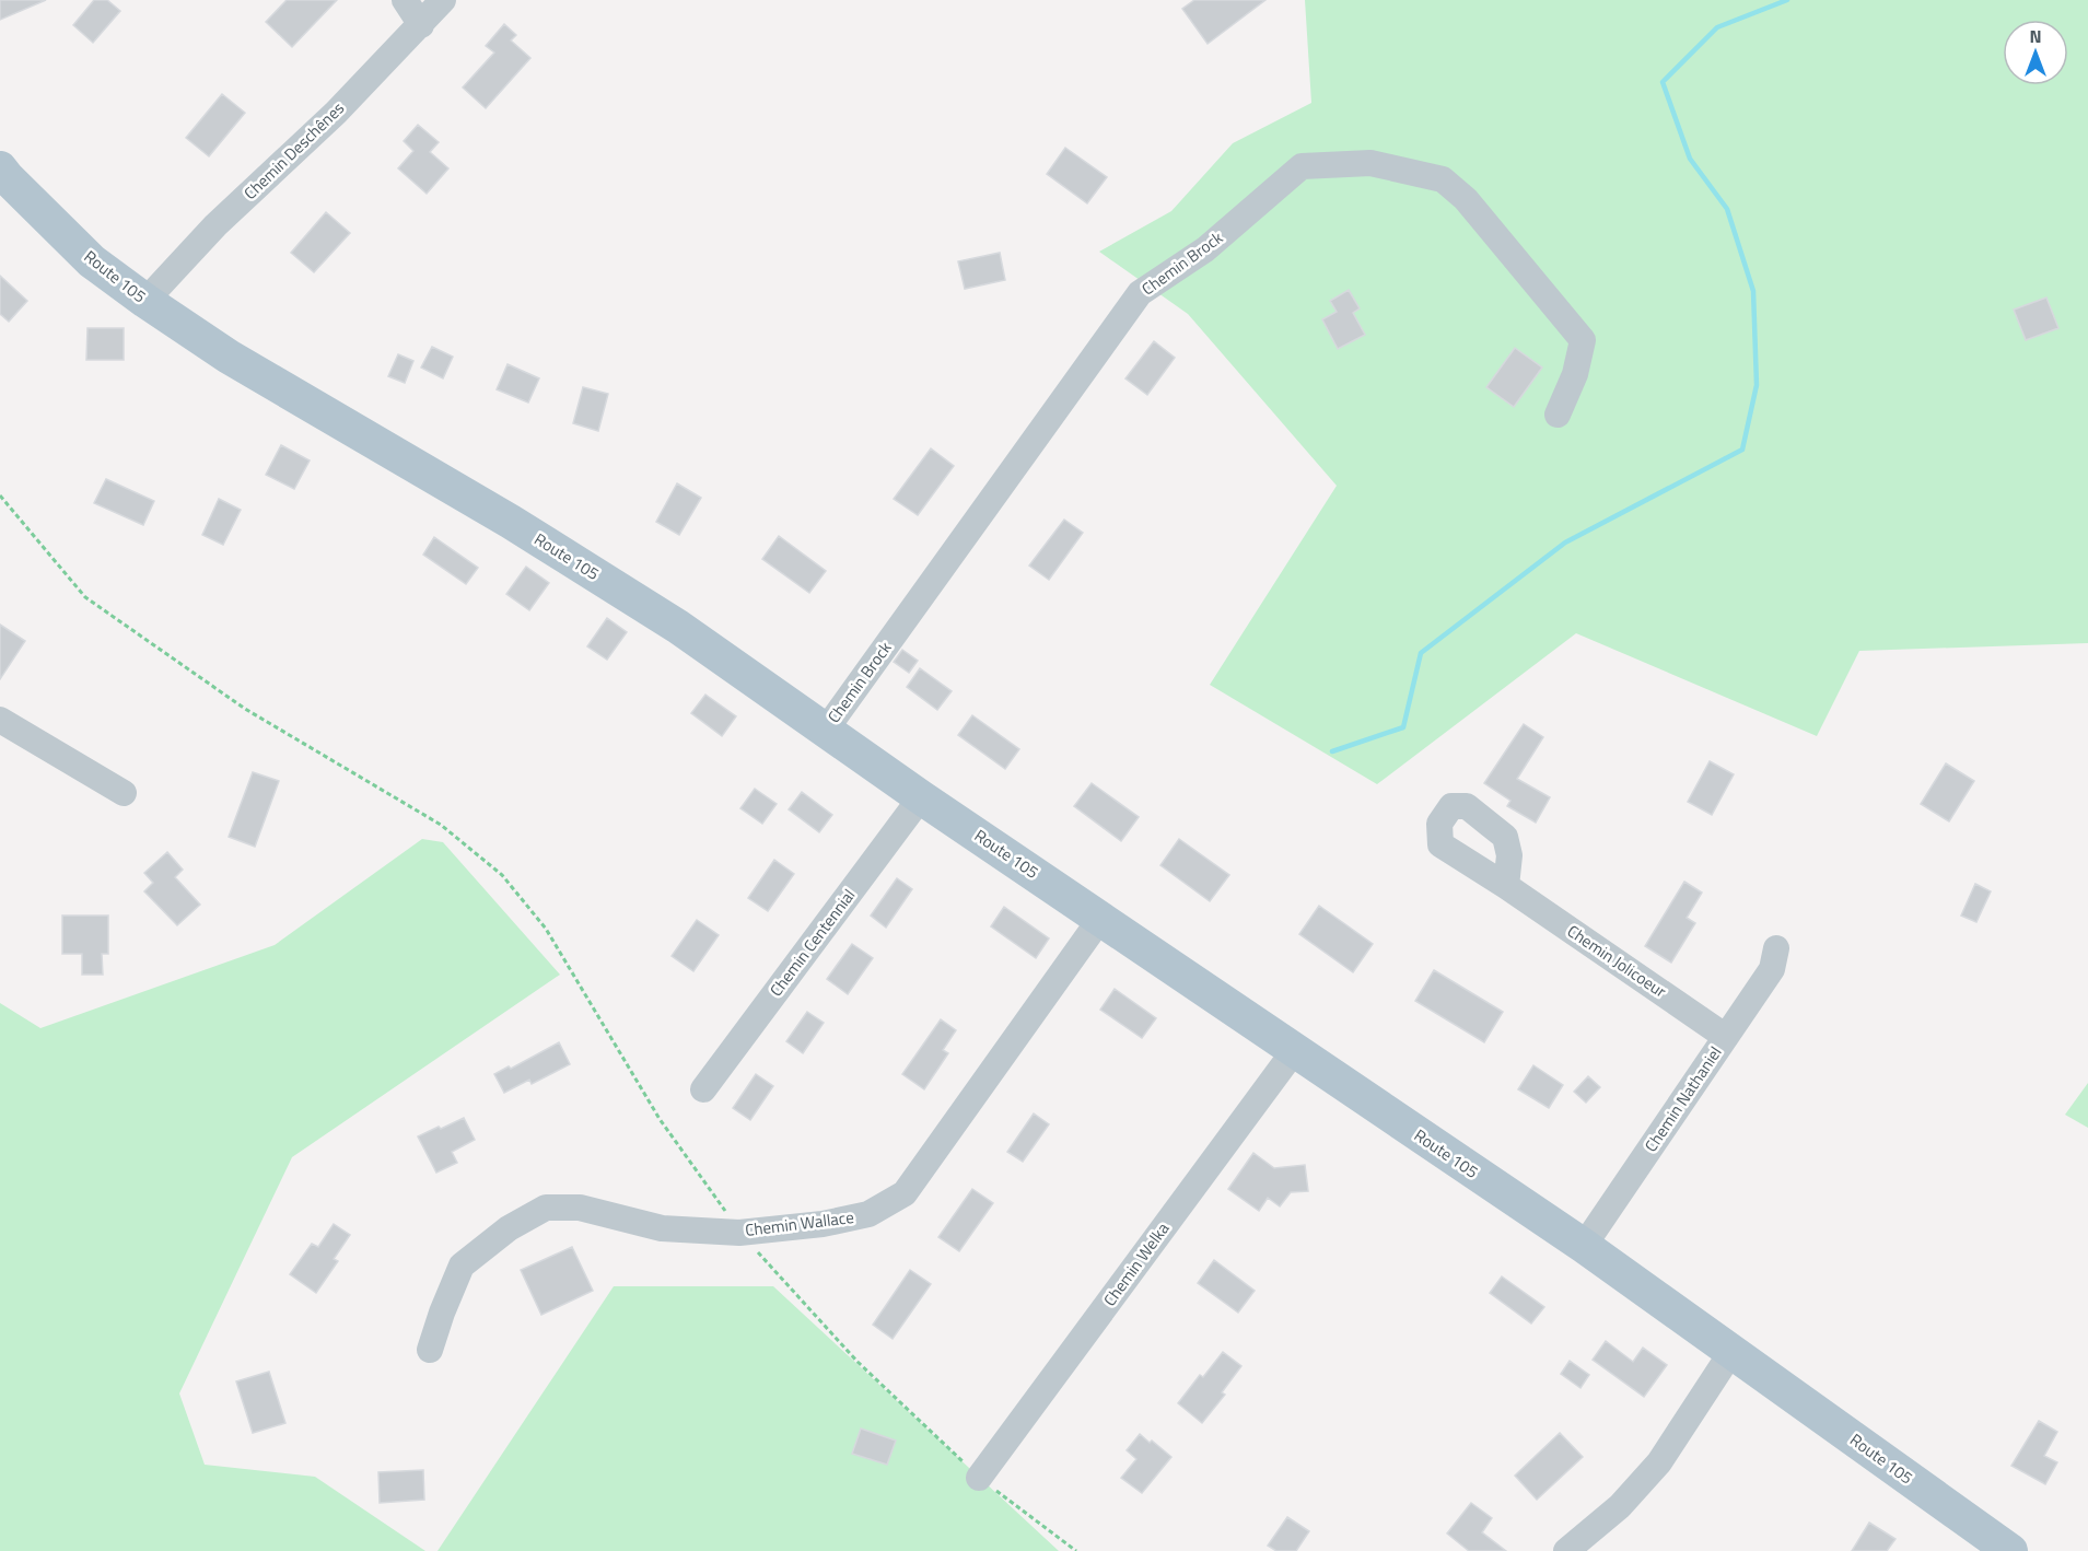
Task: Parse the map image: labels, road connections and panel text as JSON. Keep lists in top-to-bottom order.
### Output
{
  "streets": {
    "main road": ["Route 105"],
    "street": [
      "Chemin Deschênes",
      "Chemin Brock",
      "Chemin Centennial",
      "Chemin Jolicoeur",
      "Chemin Nathaniel",
      "Chemin Wallace",
      "Chemin Welka"
    ]
  },
  "crossings": [
    ["Chemin Deschênes", "Route 105"],
    ["Chemin Brock", "Route 105"],
    ["Route 105", "Chemin Centennial"],
    ["Route 105", "Chemin Nathaniel"],
    ["Route 105", "Chemin Wallace"],
    ["Route 105", "Chemin Welka"],
    ["Chemin Jolicoeur", "Chemin Nathaniel"]
  ],
  "north": "top"
}
